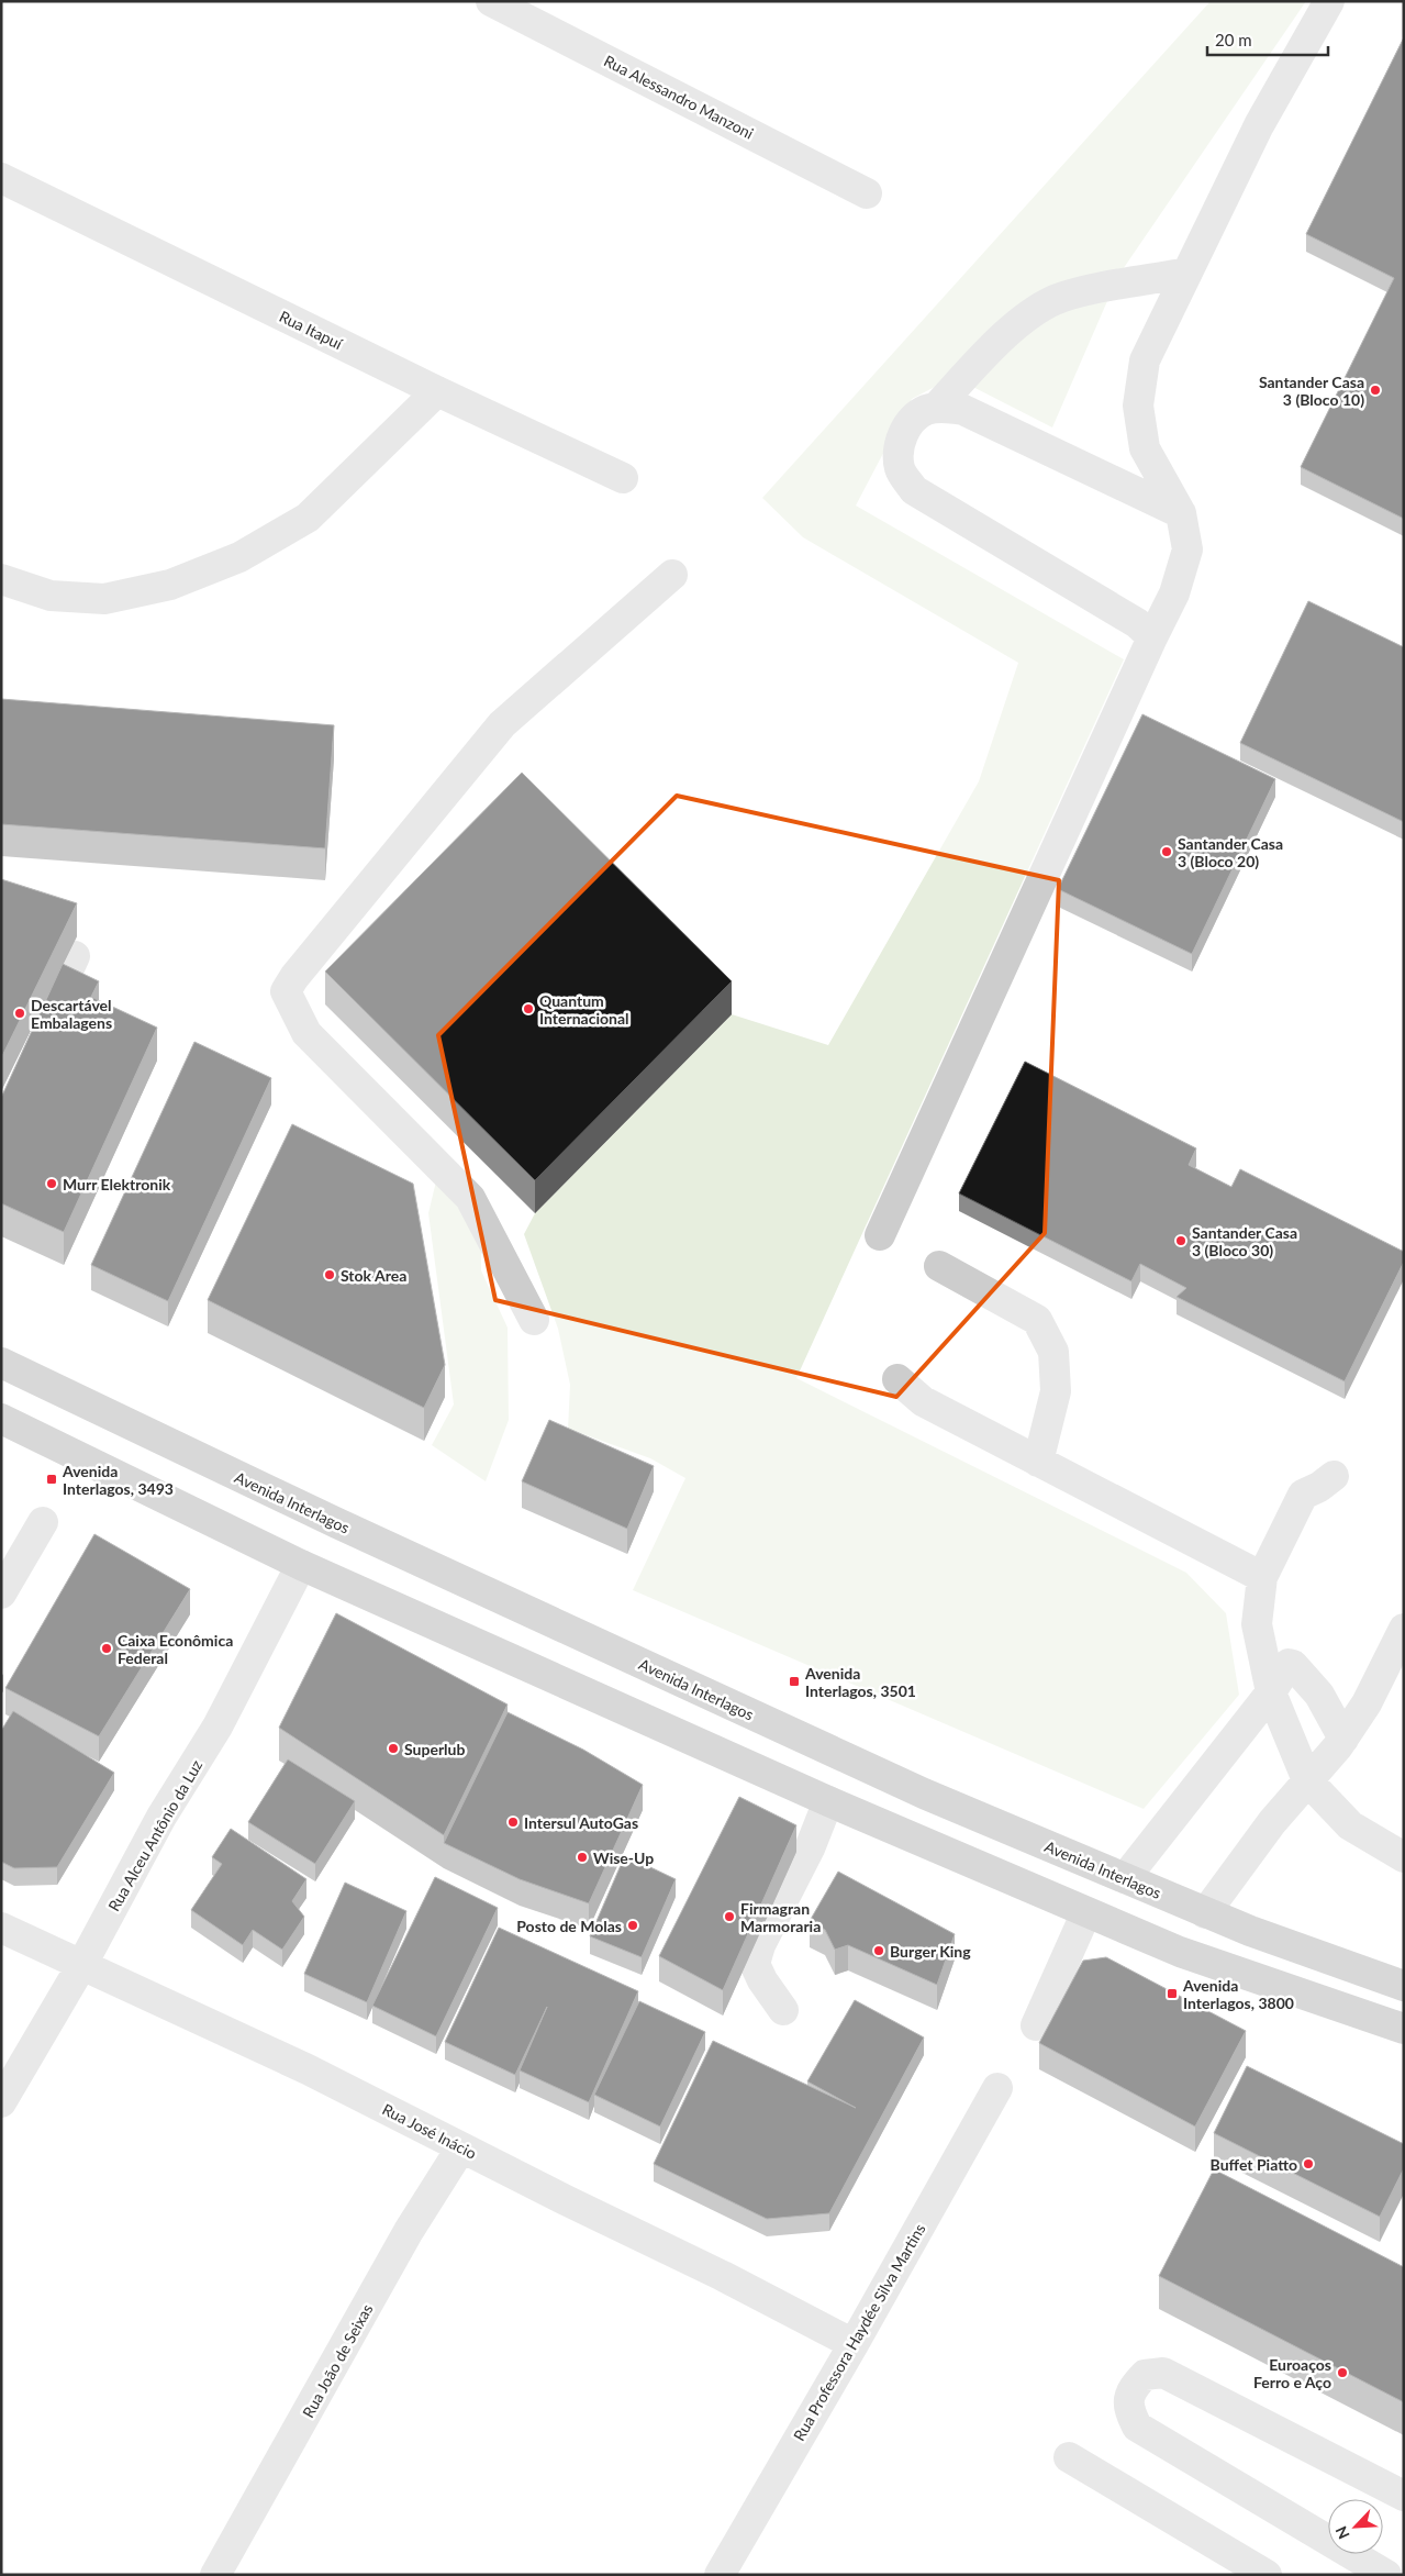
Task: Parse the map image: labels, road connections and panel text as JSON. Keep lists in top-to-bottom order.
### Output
{
  "streets": {
    "main road": ["Avenida Interlagos"],
    "street": [
      "Rua Alessandro Manzoni",
      "Rua Itapuí",
      "Rua Alceu Antônio da Luz",
      "Rua José Inácio",
      "Rua Professora Haydée Silva Martins",
      "Rua João de Seixas"
    ]
  },
  "crossings": [
    ["Rua Alceu Antônio da Luz", "Rua José Inácio"],
    ["Rua José Inácio", "Rua Professora Haydée Silva Martins"],
    ["Rua José Inácio", "Rua João de Seixas"]
  ],
  "places": {
    "other": [
      "Santander Casa 3 (Bloco 10)",
      "Santander Casa 3 (Bloco 20)",
      "Quantum Internacional",
      "Descartável Embalagens",
      "Murr Elektronik",
      "Santander Casa 3 (Bloco 30)",
      "Stok Area",
      "Caixa Econômica Federal",
      "Superlub",
      "Intersul AutoGas",
      "Wise-Up",
      "Firmagran Marmoraria",
      "Posto de Molas",
      "Burger King",
      "Buffet Piatto",
      "Euroaços Ferro e Aço"
    ],
    "transit": ["Avenida Interlagos, 3493", "Avenida Interlagos, 3501", "Avenida Interlagos, 3800"]
  },
  "scale_bar": "20 m",
  "north": "bottom left"
}
